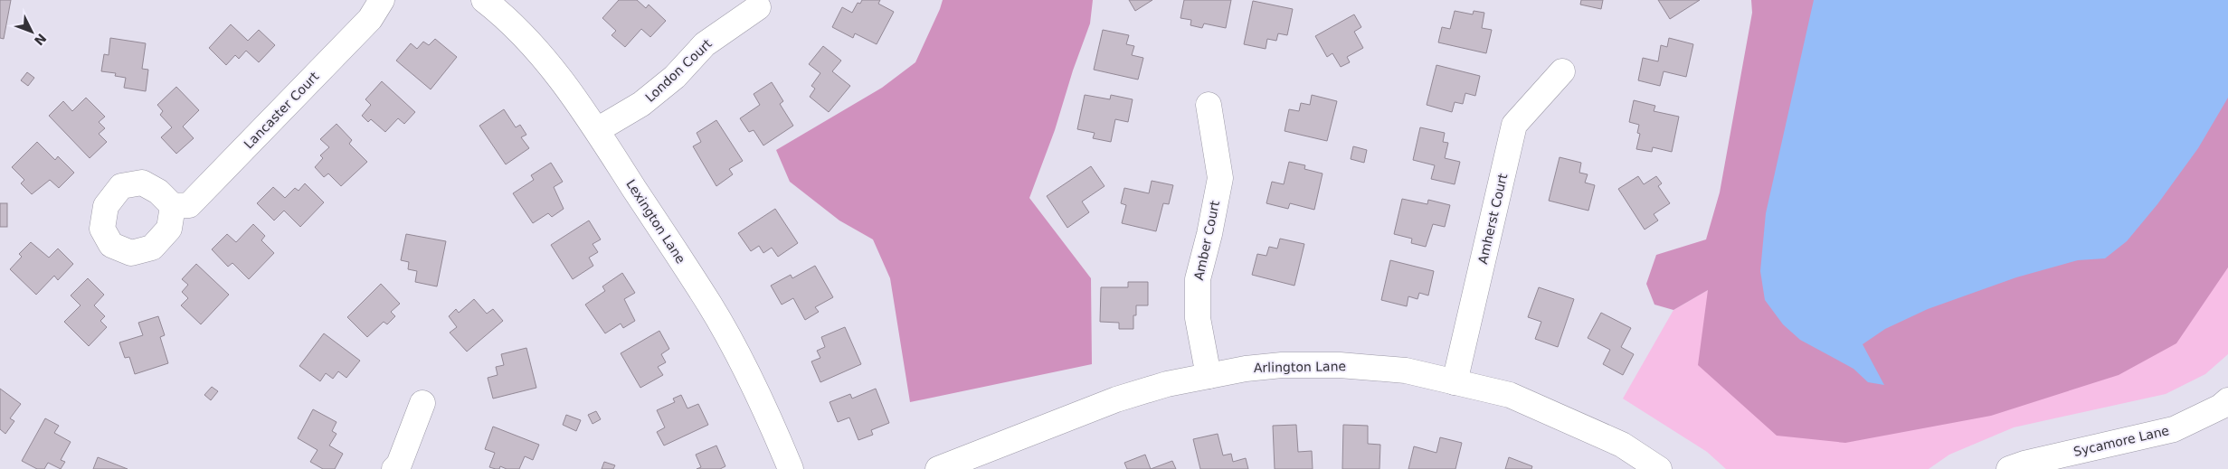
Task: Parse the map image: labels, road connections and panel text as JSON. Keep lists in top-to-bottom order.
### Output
{
  "streets": {
    "street": [
      "London Court",
      "Lancaster Court",
      "Amherst Court",
      "Lexington Lane",
      "Amber Court",
      "Arlington Lane",
      "Sycamore Lane"
    ]
  },
  "crossings": [
    ["London Court", "Lexington Lane"],
    ["Amherst Court", "Arlington Lane"],
    ["Amber Court", "Arlington Lane"]
  ],
  "north": "bottom right"
}
